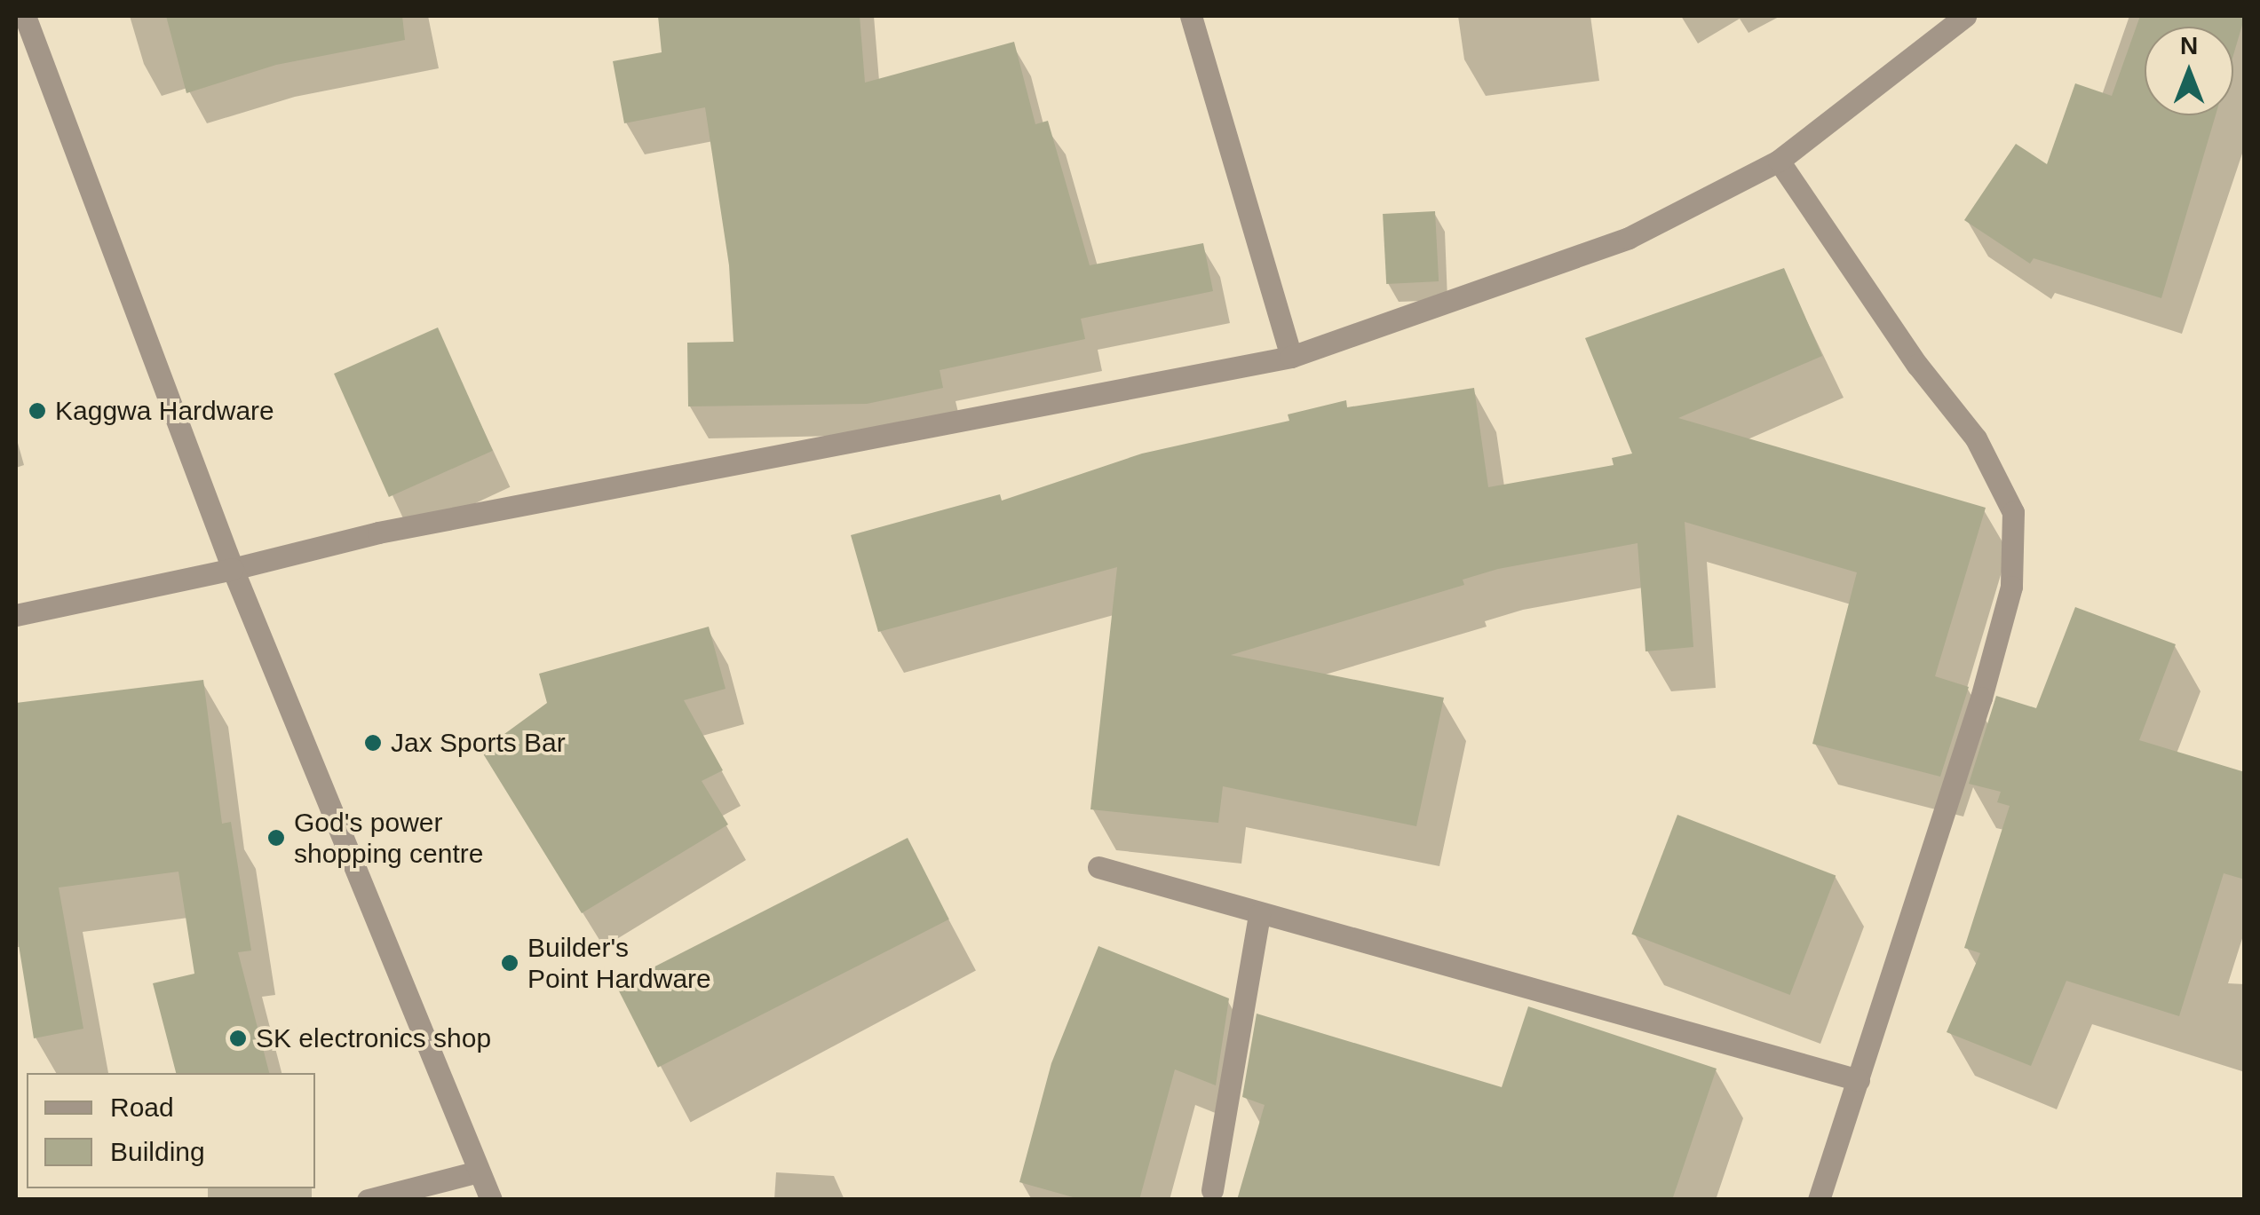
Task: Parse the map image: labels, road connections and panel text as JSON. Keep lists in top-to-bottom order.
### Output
{
  "places": [
    "Kaggwa Hardware",
    "Jax Sports Bar",
    "God's power shopping centre",
    "Builder's Point Hardware",
    "SK electronics shop"
  ],
  "legend": ["Road", "Building"],
  "north": "top"
}
